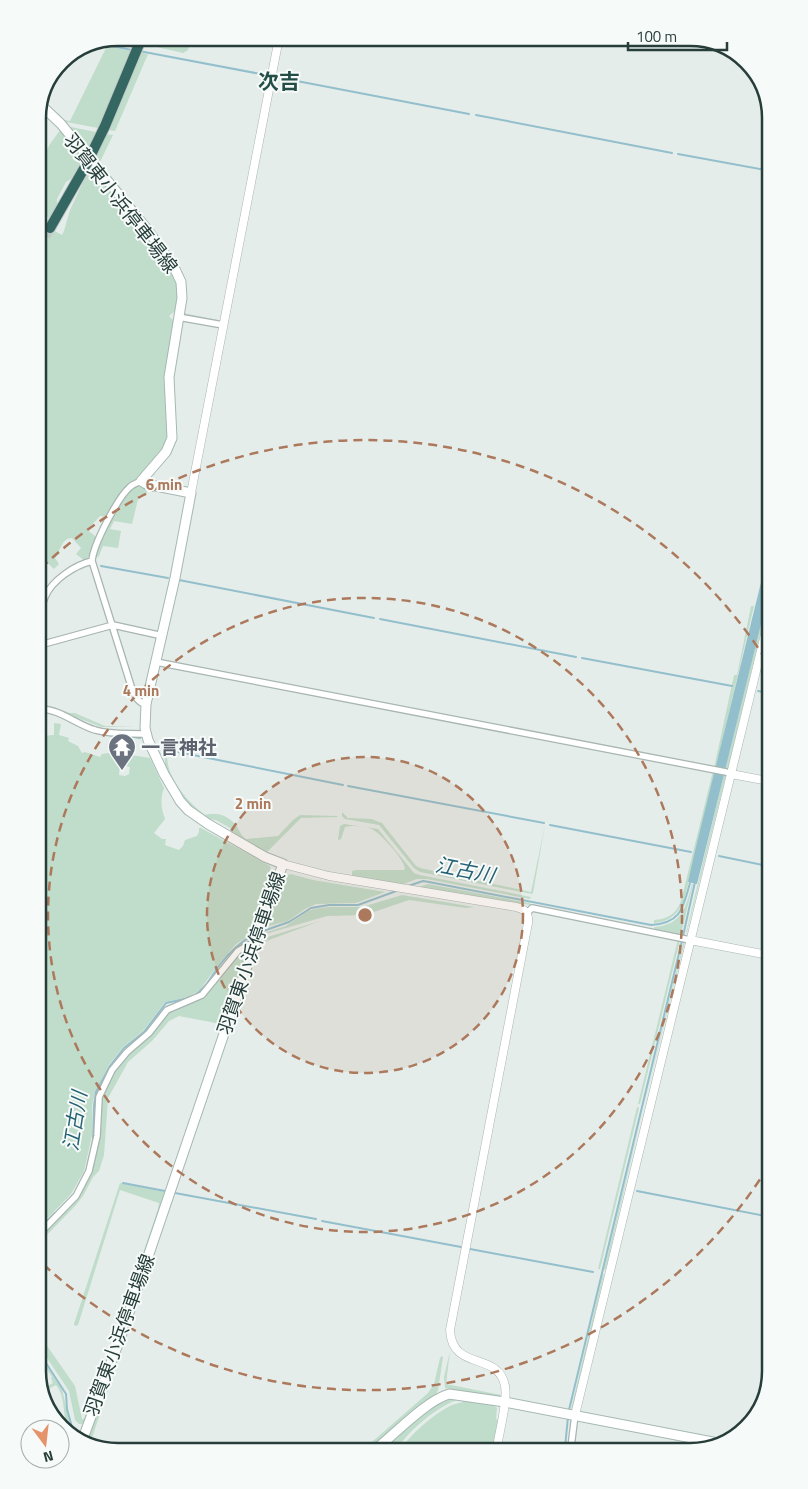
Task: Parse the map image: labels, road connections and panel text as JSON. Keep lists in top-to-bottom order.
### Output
{
  "streets": {
    "main road": ["羽賀東小浜停車場線"]
  },
  "districts": ["次吉"],
  "water": ["江古川"],
  "places": {
    "temple": ["一言神社"]
  },
  "scale_bar": "100 m",
  "north": "bottom",
  "rings": ["6 min", "4 min", "2 min"]
}
